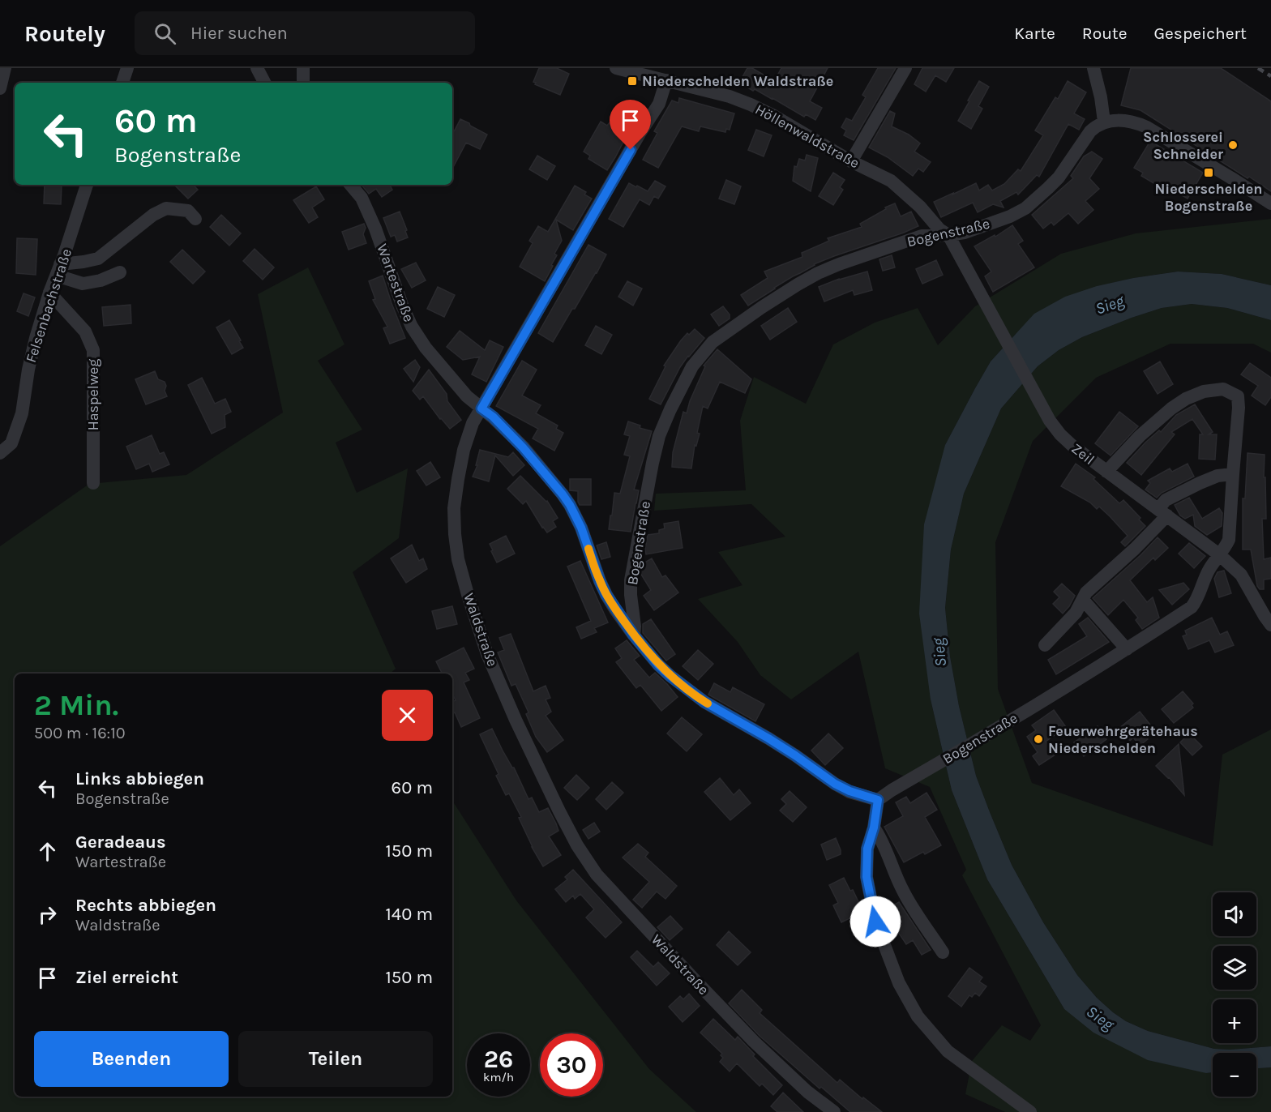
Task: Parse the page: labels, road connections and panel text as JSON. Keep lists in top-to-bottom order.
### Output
{
  "streets": {
    "street": [
      "Höllenwaldstraße",
      "Bogenstraße",
      "Wartestraße",
      "Felsenbachstraße",
      "Haspelweg",
      "Zeil",
      "Waldstraße"
    ]
  },
  "crossings": [
    ["Höllenwaldstraße", "Bogenstraße"],
    ["Höllenwaldstraße", "Zeil"],
    ["Höllenwaldstraße", "Waldstraße"],
    ["Bogenstraße", "Wartestraße"],
    ["Bogenstraße", "Zeil"],
    ["Wartestraße", "Waldstraße"],
    ["Felsenbachstraße", "Haspelweg"]
  ],
  "water": ["Sieg"],
  "places": {
    "transit": ["Niederschelden Waldstraße", "Niederschelden Bogenstraße"],
    "other": ["Schlosserei Schneider", "Feuerwehrgerätehaus Niederschelden"]
  },
  "page": {
    "header": "Routely",
    "search": "Hier suchen",
    "nav": ["Karte", "Route", "Gespeichert"],
    "turn": ["60 m", "Bogenstraße"],
    "heading": ["2 Min.", "500 m · 16:10"],
    "list": [
      {
        "name": "Links abbiegen",
        "note": "Bogenstraße",
        "value": "60 m"
      },
      {
        "name": "Geradeaus",
        "note": "Wartestraße",
        "value": "150 m"
      },
      {
        "name": "Rechts abbiegen",
        "note": "Waldstraße",
        "value": "140 m"
      },
      {
        "name": "Ziel erreicht",
        "value": "150 m"
      }
    ],
    "map_buttons": ["+", "−"],
    "buttons": ["Beenden", "Teilen"],
    "speed": "26 km/h",
    "limit": "30"
  }
}
